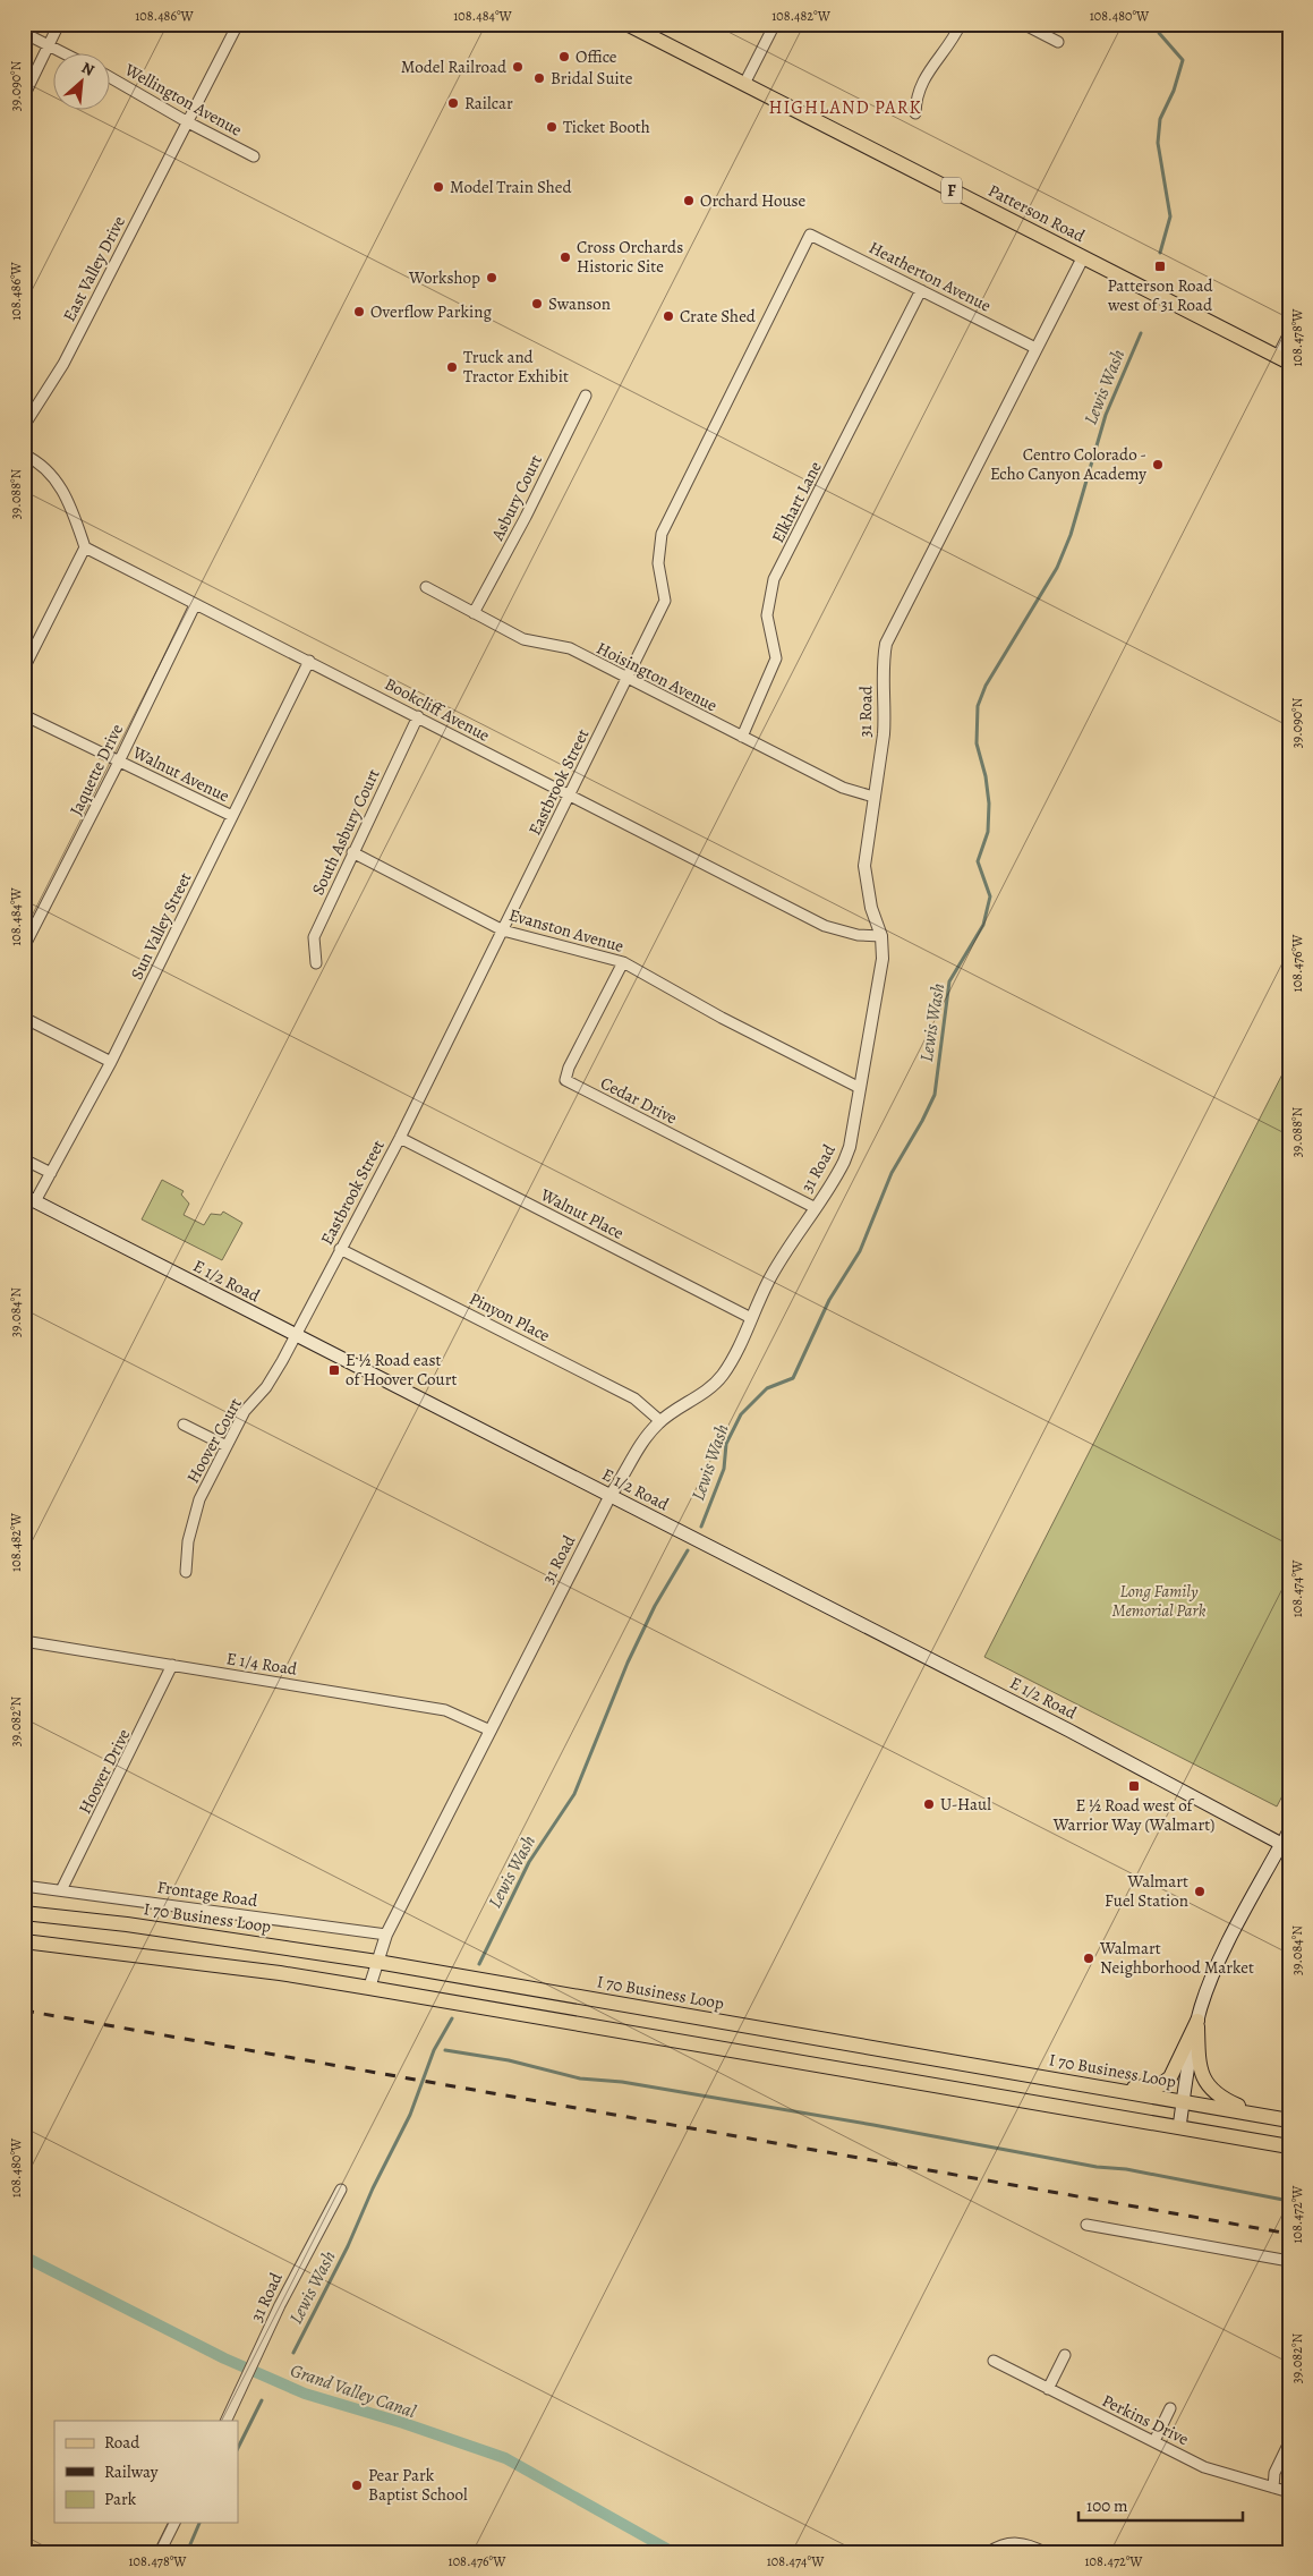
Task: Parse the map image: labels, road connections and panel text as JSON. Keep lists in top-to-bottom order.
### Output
{
  "streets": {
    "main road": [
      "F",
      "Patterson Road",
      "E 1/2 Road",
      "I 70 Business Loop"
    ],
    "street": [
      "Wellington Avenue",
      "East Valley Drive",
      "Heatherton Avenue",
      "Asbury Court",
      "Elkhart Lane",
      "Hoisington Avenue",
      "Bookcliff Avenue",
      "31 Road",
      "Jaquette Drive",
      "Walnut Avenue",
      "Eastbrook Street",
      "South Asbury Court",
      "Sun Valley Street",
      "Evanston Avenue",
      "Cedar Drive",
      "Walnut Place",
      "Pinyon Place",
      "Hoover Court",
      "E 1/4 Road",
      "Hoover Drive",
      "Frontage Road",
      "Perkins Drive"
    ]
  },
  "crossings": [
    ["Wellington Avenue", "East Valley Drive"],
    ["Patterson Road", "31 Road"],
    ["Heatherton Avenue", "Elkhart Lane"],
    ["Heatherton Avenue", "31 Road"],
    ["Heatherton Avenue", "Eastbrook Street"],
    ["Asbury Court", "Hoisington Avenue"],
    ["Elkhart Lane", "Hoisington Avenue"],
    ["Hoisington Avenue", "31 Road"],
    ["Hoisington Avenue", "Eastbrook Street"],
    ["Bookcliff Avenue", "31 Road"],
    ["Bookcliff Avenue", "Jaquette Drive"],
    ["Bookcliff Avenue", "Eastbrook Street"],
    ["Bookcliff Avenue", "South Asbury Court"],
    ["Bookcliff Avenue", "Sun Valley Street"],
    ["31 Road", "Evanston Avenue"],
    ["31 Road", "Cedar Drive"],
    ["31 Road", "Walnut Place"],
    ["31 Road", "E 1/2 Road"],
    ["31 Road", "Pinyon Place"],
    ["31 Road", "E 1/4 Road"],
    ["31 Road", "Frontage Road"],
    ["31 Road", "I 70 Business Loop"],
    ["Jaquette Drive", "Walnut Avenue"],
    ["Walnut Avenue", "Sun Valley Street"],
    ["Eastbrook Street", "Evanston Avenue"],
    ["Eastbrook Street", "Walnut Place"],
    ["Eastbrook Street", "E 1/2 Road"],
    ["Eastbrook Street", "Pinyon Place"],
    ["Eastbrook Street", "Hoover Court"],
    ["South Asbury Court", "Evanston Avenue"],
    ["Sun Valley Street", "E 1/2 Road"],
    ["Evanston Avenue", "Cedar Drive"],
    ["E 1/2 Road", "Hoover Court"],
    ["E 1/4 Road", "Hoover Drive"],
    ["Hoover Drive", "Frontage Road"]
  ],
  "districts": ["HIGHLAND PARK"],
  "water": ["Lewis Wash", "Grand Valley Canal"],
  "parks": ["Long Family Memorial Park"],
  "places": {
    "other": [
      "Office",
      "Model Railroad",
      "Bridal Suite",
      "Railcar",
      "Ticket Booth",
      "Model Train Shed",
      "Orchard House",
      "Cross Orchards Historic Site",
      "Workshop",
      "Swanson",
      "Overflow Parking",
      "Crate Shed",
      "Truck and Tractor Exhibit",
      "Centro Colorado - Echo Canyon Academy",
      "U-Haul",
      "Walmart Fuel Station",
      "Walmart Neighborhood Market",
      "Pear Park Baptist School"
    ],
    "transit": ["Patterson Road west of 31 Road", "E ½ Road east of Hoover Court", "E ½ Road west of Warrior Way (Walmart)"]
  },
  "legend": ["Road", "Railway", "Park"],
  "scale_bar": "100 m",
  "north": "top right",
  "coordinates": [
    "108.486°W",
    "108.484°W",
    "108.482°W",
    "108.480°W",
    "39.090°N",
    "108.478°W",
    "39.088°N",
    "108.476°W",
    "39.084°N",
    "108.474°W",
    "39.082°N",
    "108.472°W"
  ]
}
